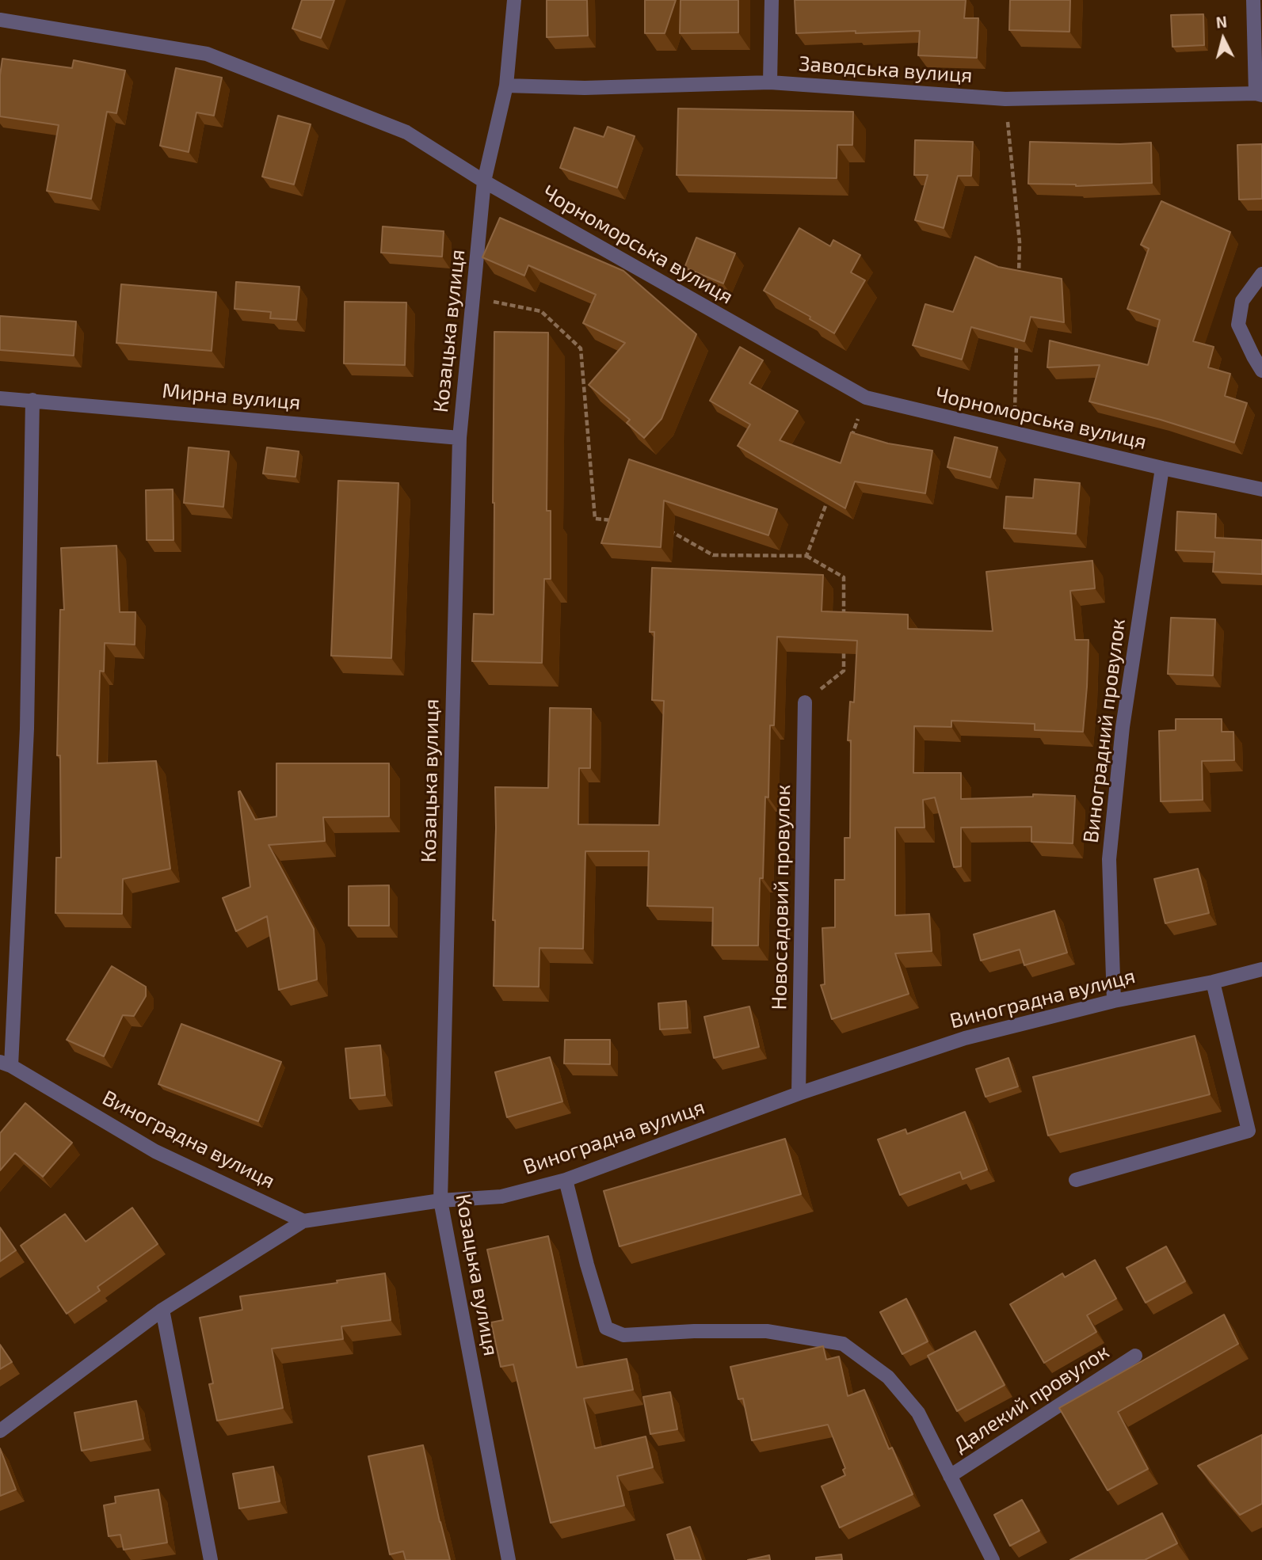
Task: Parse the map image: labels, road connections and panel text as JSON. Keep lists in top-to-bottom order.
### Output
{
  "streets": {
    "street": [
      "Заводська вулиця",
      "Чорноморська вулиця",
      "Козацька вулиця",
      "Мирна вулиця",
      "Виноградний провулок",
      "Новосадовий провулок",
      "Виноградна вулиця",
      "Далекий провулок"
    ]
  },
  "crossings": [
    ["Заводська вулиця", "Козацька вулиця"],
    ["Чорноморська вулиця", "Козацька вулиця"],
    ["Чорноморська вулиця", "Виноградний провулок"],
    ["Козацька вулиця", "Мирна вулиця"],
    ["Козацька вулиця", "Виноградна вулиця"],
    ["Виноградний провулок", "Виноградна вулиця"],
    ["Новосадовий провулок", "Виноградна вулиця"]
  ],
  "north": "top"
}
